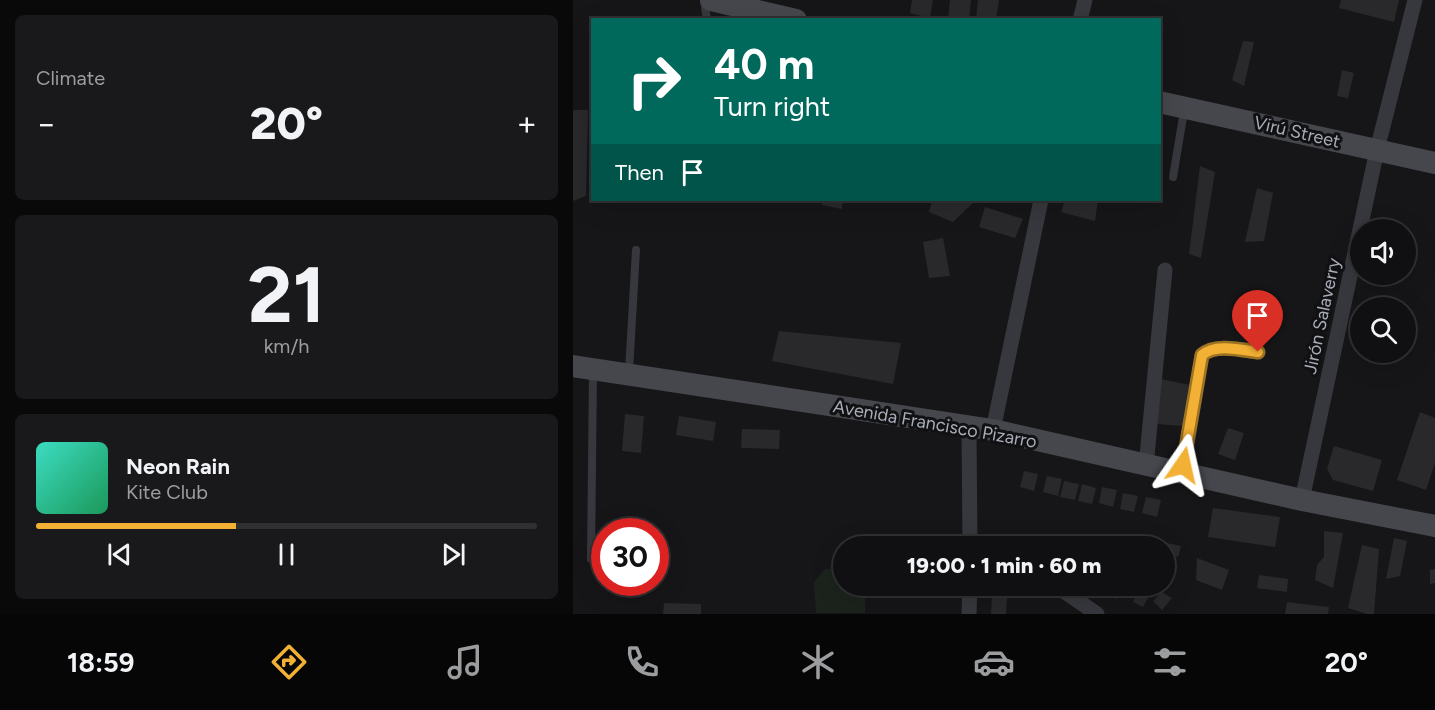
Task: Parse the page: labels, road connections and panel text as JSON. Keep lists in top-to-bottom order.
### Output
{
  "streets": {
    "main road": ["Virú Street", "Avenida Francisco Pizarro"],
    "street": ["Jirón Salaverry"]
  },
  "crossings": [
    ["Virú Street", "Jirón Salaverry"],
    ["Jirón Salaverry", "Avenida Francisco Pizarro"]
  ],
  "page": {
    "tile": [
      "Climate",
      ["21", "km/h"]
    ],
    "turn": ["40 m", "Turn right"],
    "heat": ["−", "20°", "+"],
    "then": "Then",
    "song": ["Neon Rain", "Kite Club"],
    "limit": "30",
    "trip": "19:00 · 1 min · 60 m",
    "tabs": ["18:59", "20°"]
  }
}
